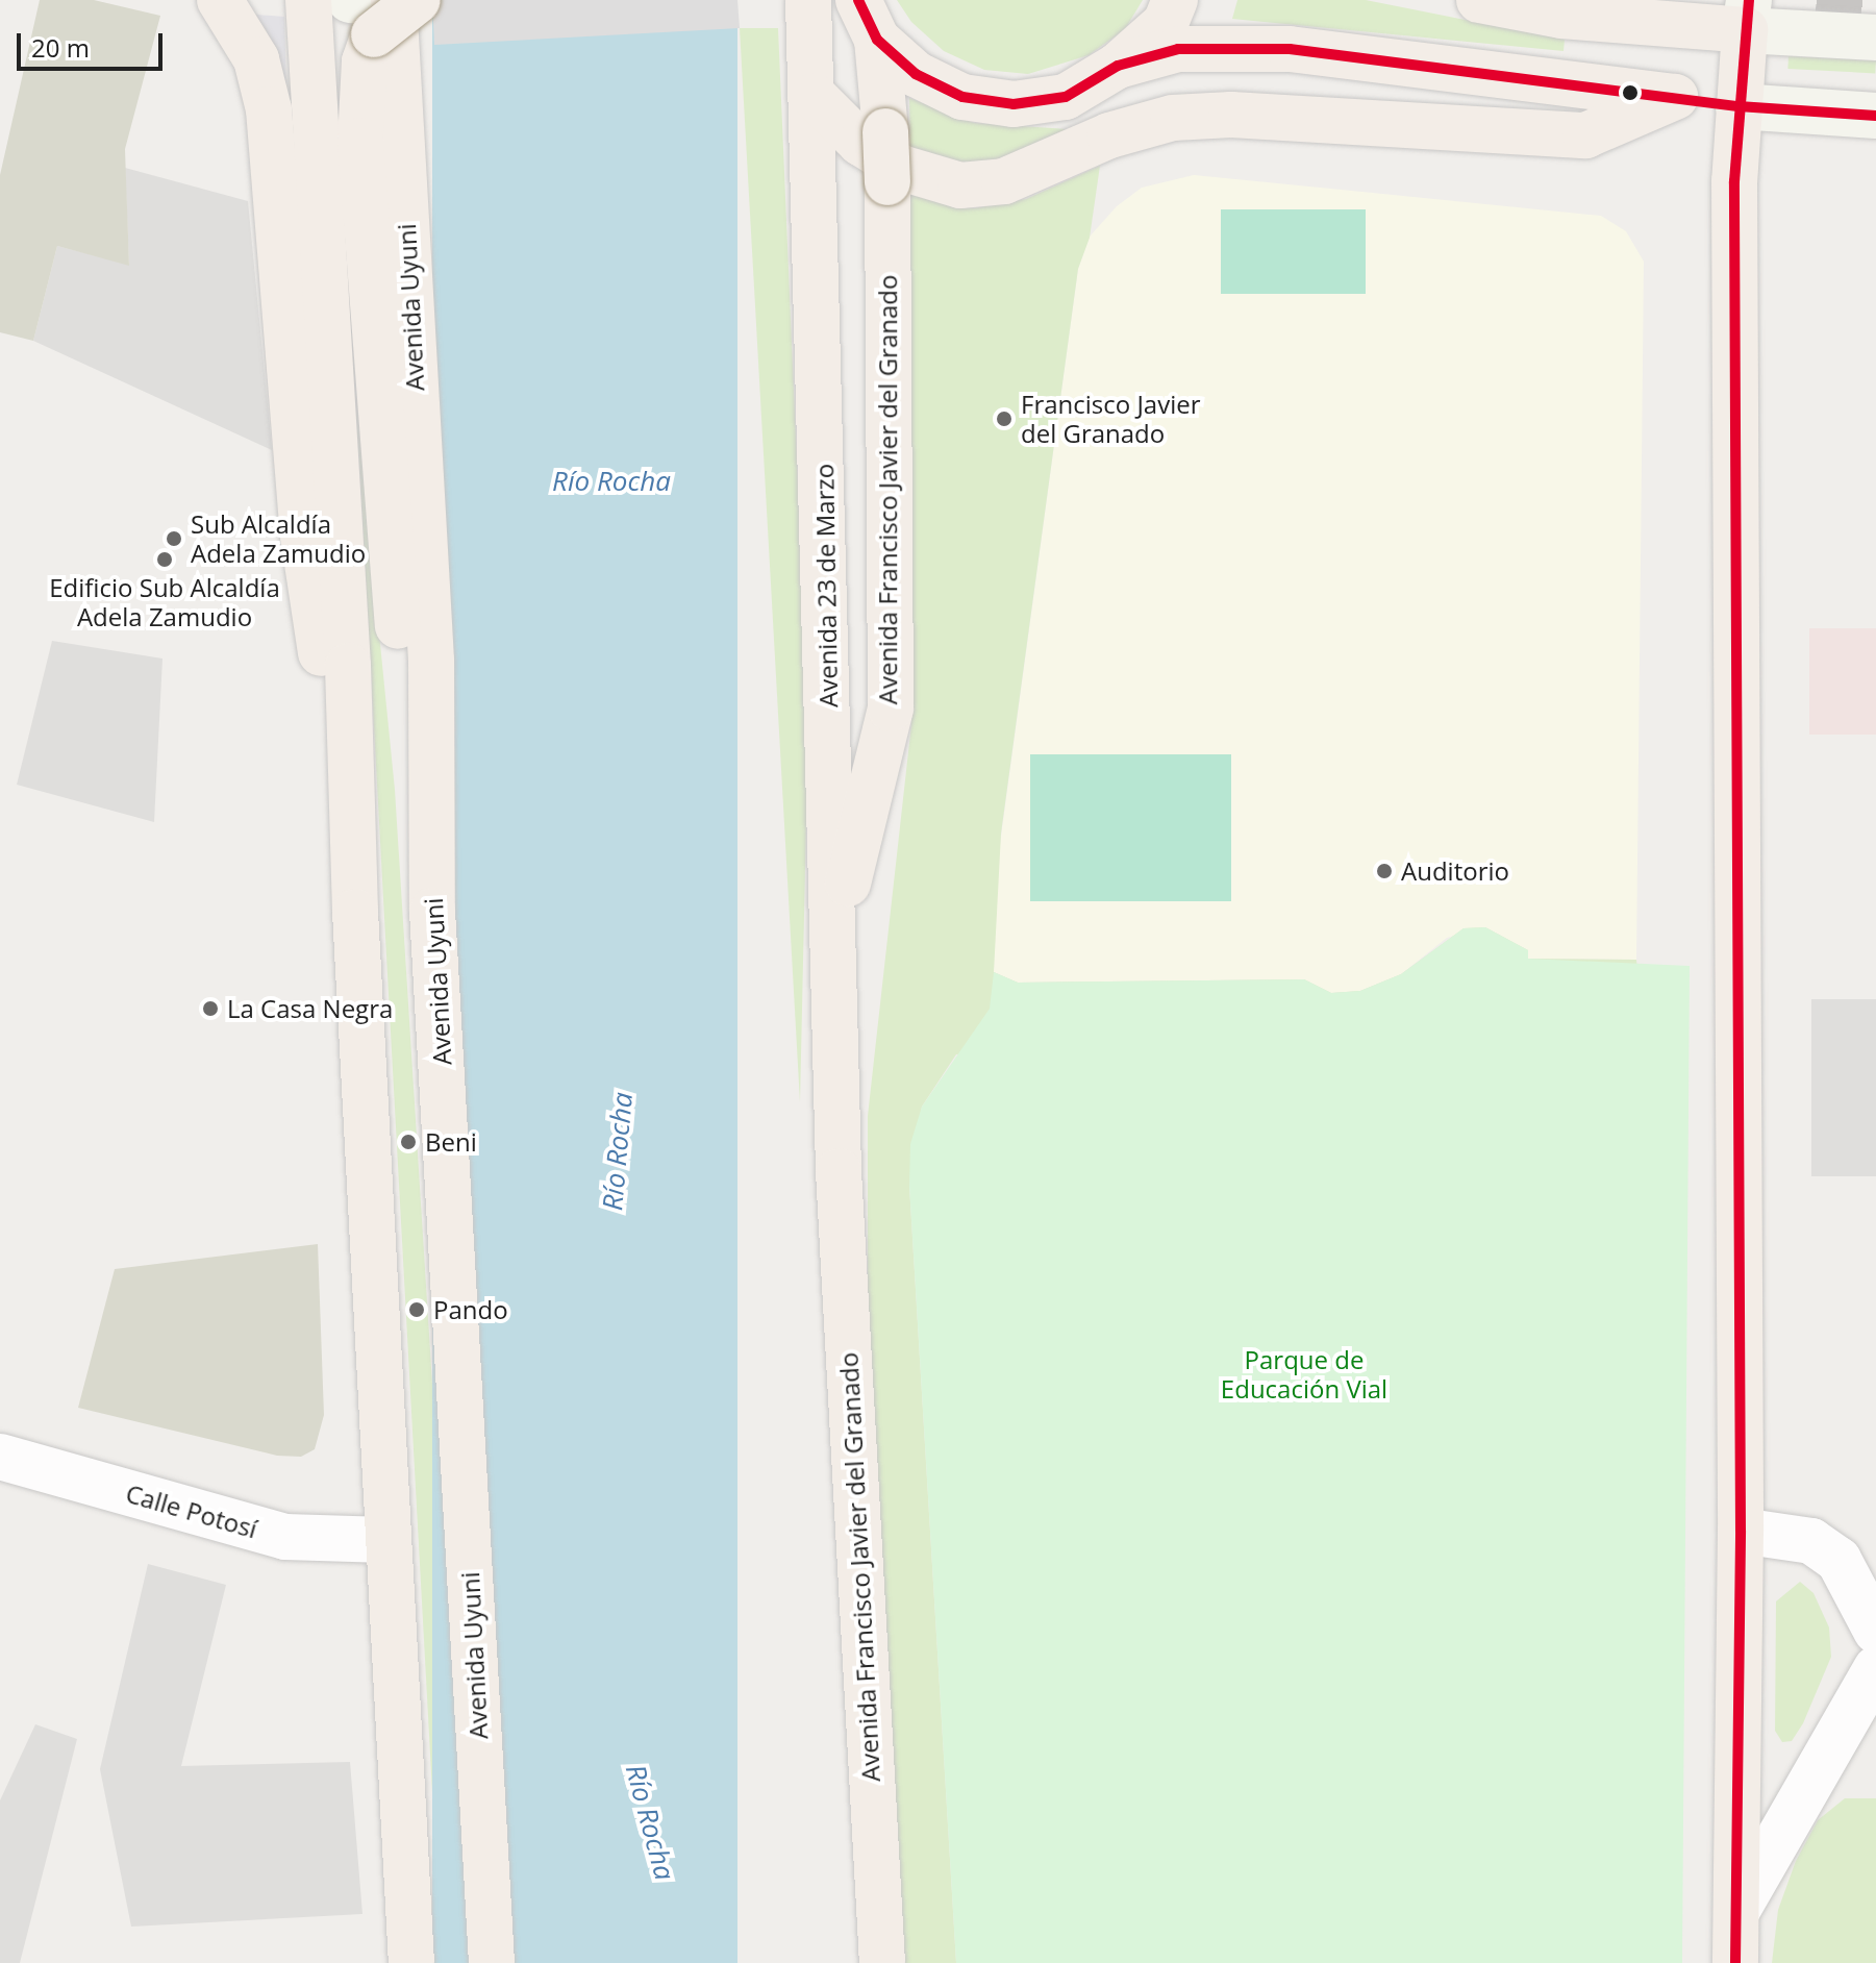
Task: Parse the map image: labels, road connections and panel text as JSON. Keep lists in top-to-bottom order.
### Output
{
  "streets": {
    "main road": ["Avenida Uyuni", "Avenida Francisco Javier del Granado", "Avenida 23 de Marzo"],
    "street": ["Calle Potosí"]
  },
  "crossings": [
    ["Avenida Francisco Javier del Granado", "Avenida 23 de Marzo"]
  ],
  "water": ["Río Rocha"],
  "parks": ["Parque de Educación Vial"],
  "places": [
    "Francisco Javier del Granado",
    "Sub Alcaldía Adela Zamudio",
    "Edificio Sub Alcaldía Adela Zamudio",
    "Auditorio",
    "La Casa Negra",
    "Beni",
    "Pando"
  ],
  "scale_bar": "20 m"
}
